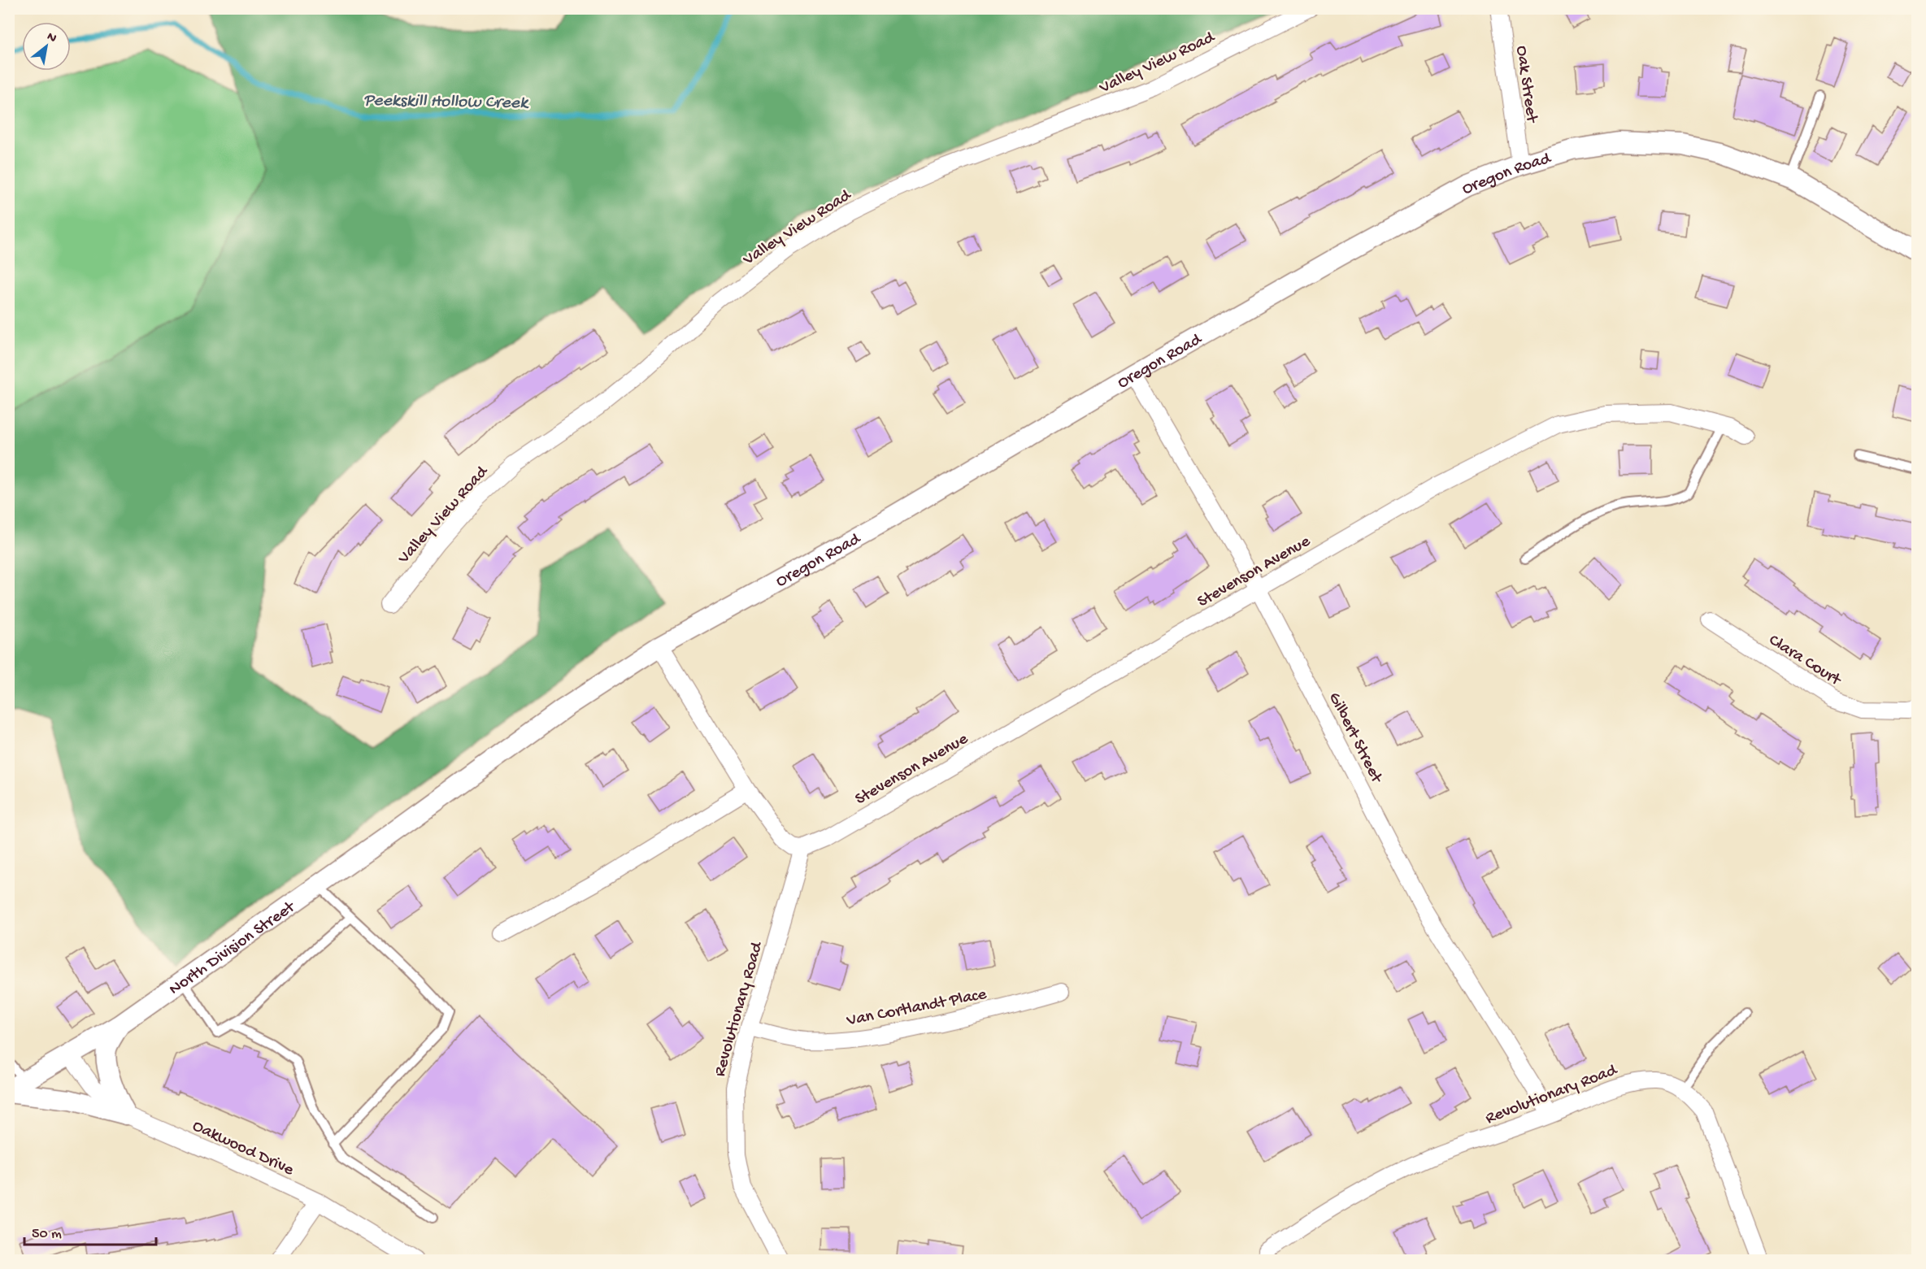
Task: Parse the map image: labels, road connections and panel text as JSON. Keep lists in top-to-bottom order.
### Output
{
  "streets": {
    "street": [
      "Valley View Road",
      "Oak Street",
      "Oregon Road",
      "Stevenson Avenue",
      "Clara Court",
      "Gilbert Street",
      "North Division Street",
      "Van Cortlandt Place",
      "Revolutionary Road",
      "Oakwood Drive"
    ]
  },
  "crossings": [
    ["Oak Street", "Oregon Road"],
    ["Oregon Road", "Gilbert Street"],
    ["Oregon Road", "North Division Street"],
    ["Stevenson Avenue", "Gilbert Street"],
    ["Stevenson Avenue", "Revolutionary Road"],
    ["Gilbert Street", "Revolutionary Road"],
    ["North Division Street", "Oakwood Drive"],
    ["Van Cortlandt Place", "Revolutionary Road"]
  ],
  "water": ["Peekskill Hollow Creek"],
  "scale_bar": "50 m",
  "north": "top right"
}
